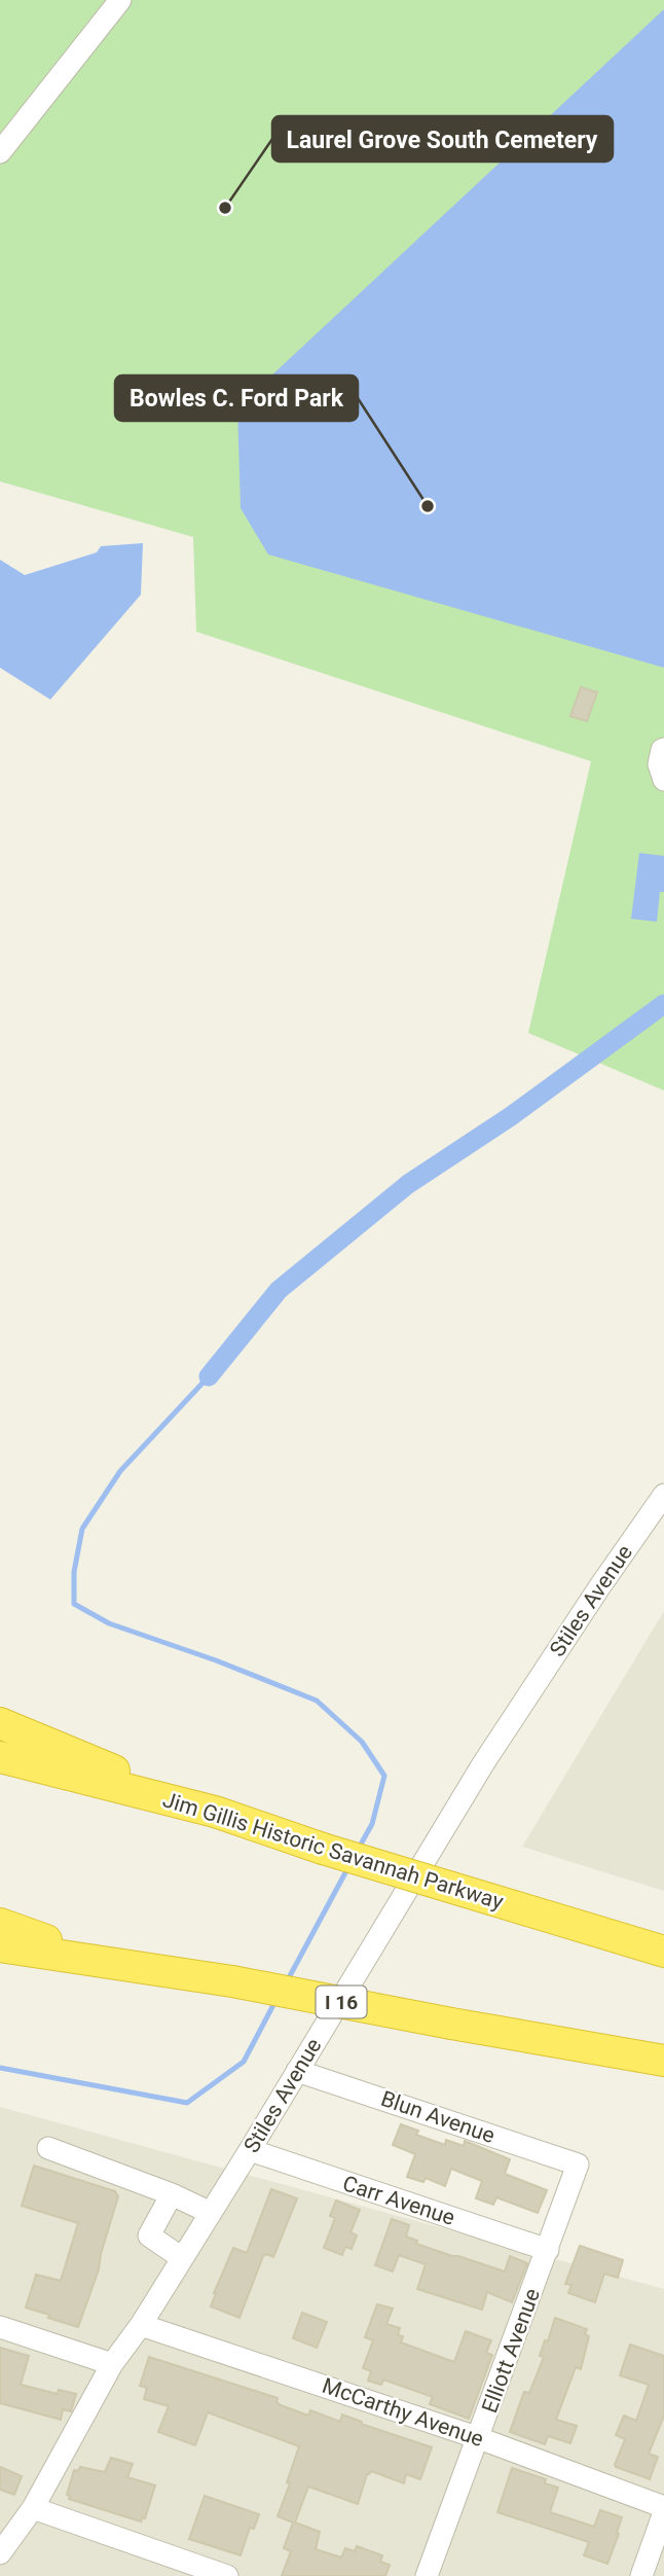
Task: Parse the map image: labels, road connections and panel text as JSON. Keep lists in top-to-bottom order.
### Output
{
  "streets": {
    "highway": ["Jim Gillis Historic Savannah Parkway", "I 16"],
    "street": [
      "Stiles Avenue",
      "Blun Avenue",
      "Carr Avenue",
      "Elliott Avenue",
      "McCarthy Avenue"
    ]
  },
  "crossings": [
    ["Stiles Avenue", "Blun Avenue"],
    ["Stiles Avenue", "Carr Avenue"],
    ["Stiles Avenue", "McCarthy Avenue"],
    ["Blun Avenue", "Elliott Avenue"],
    ["Carr Avenue", "Elliott Avenue"],
    ["Elliott Avenue", "McCarthy Avenue"]
  ],
  "places": ["Laurel Grove South Cemetery", "Bowles C. Ford Park"]
}
